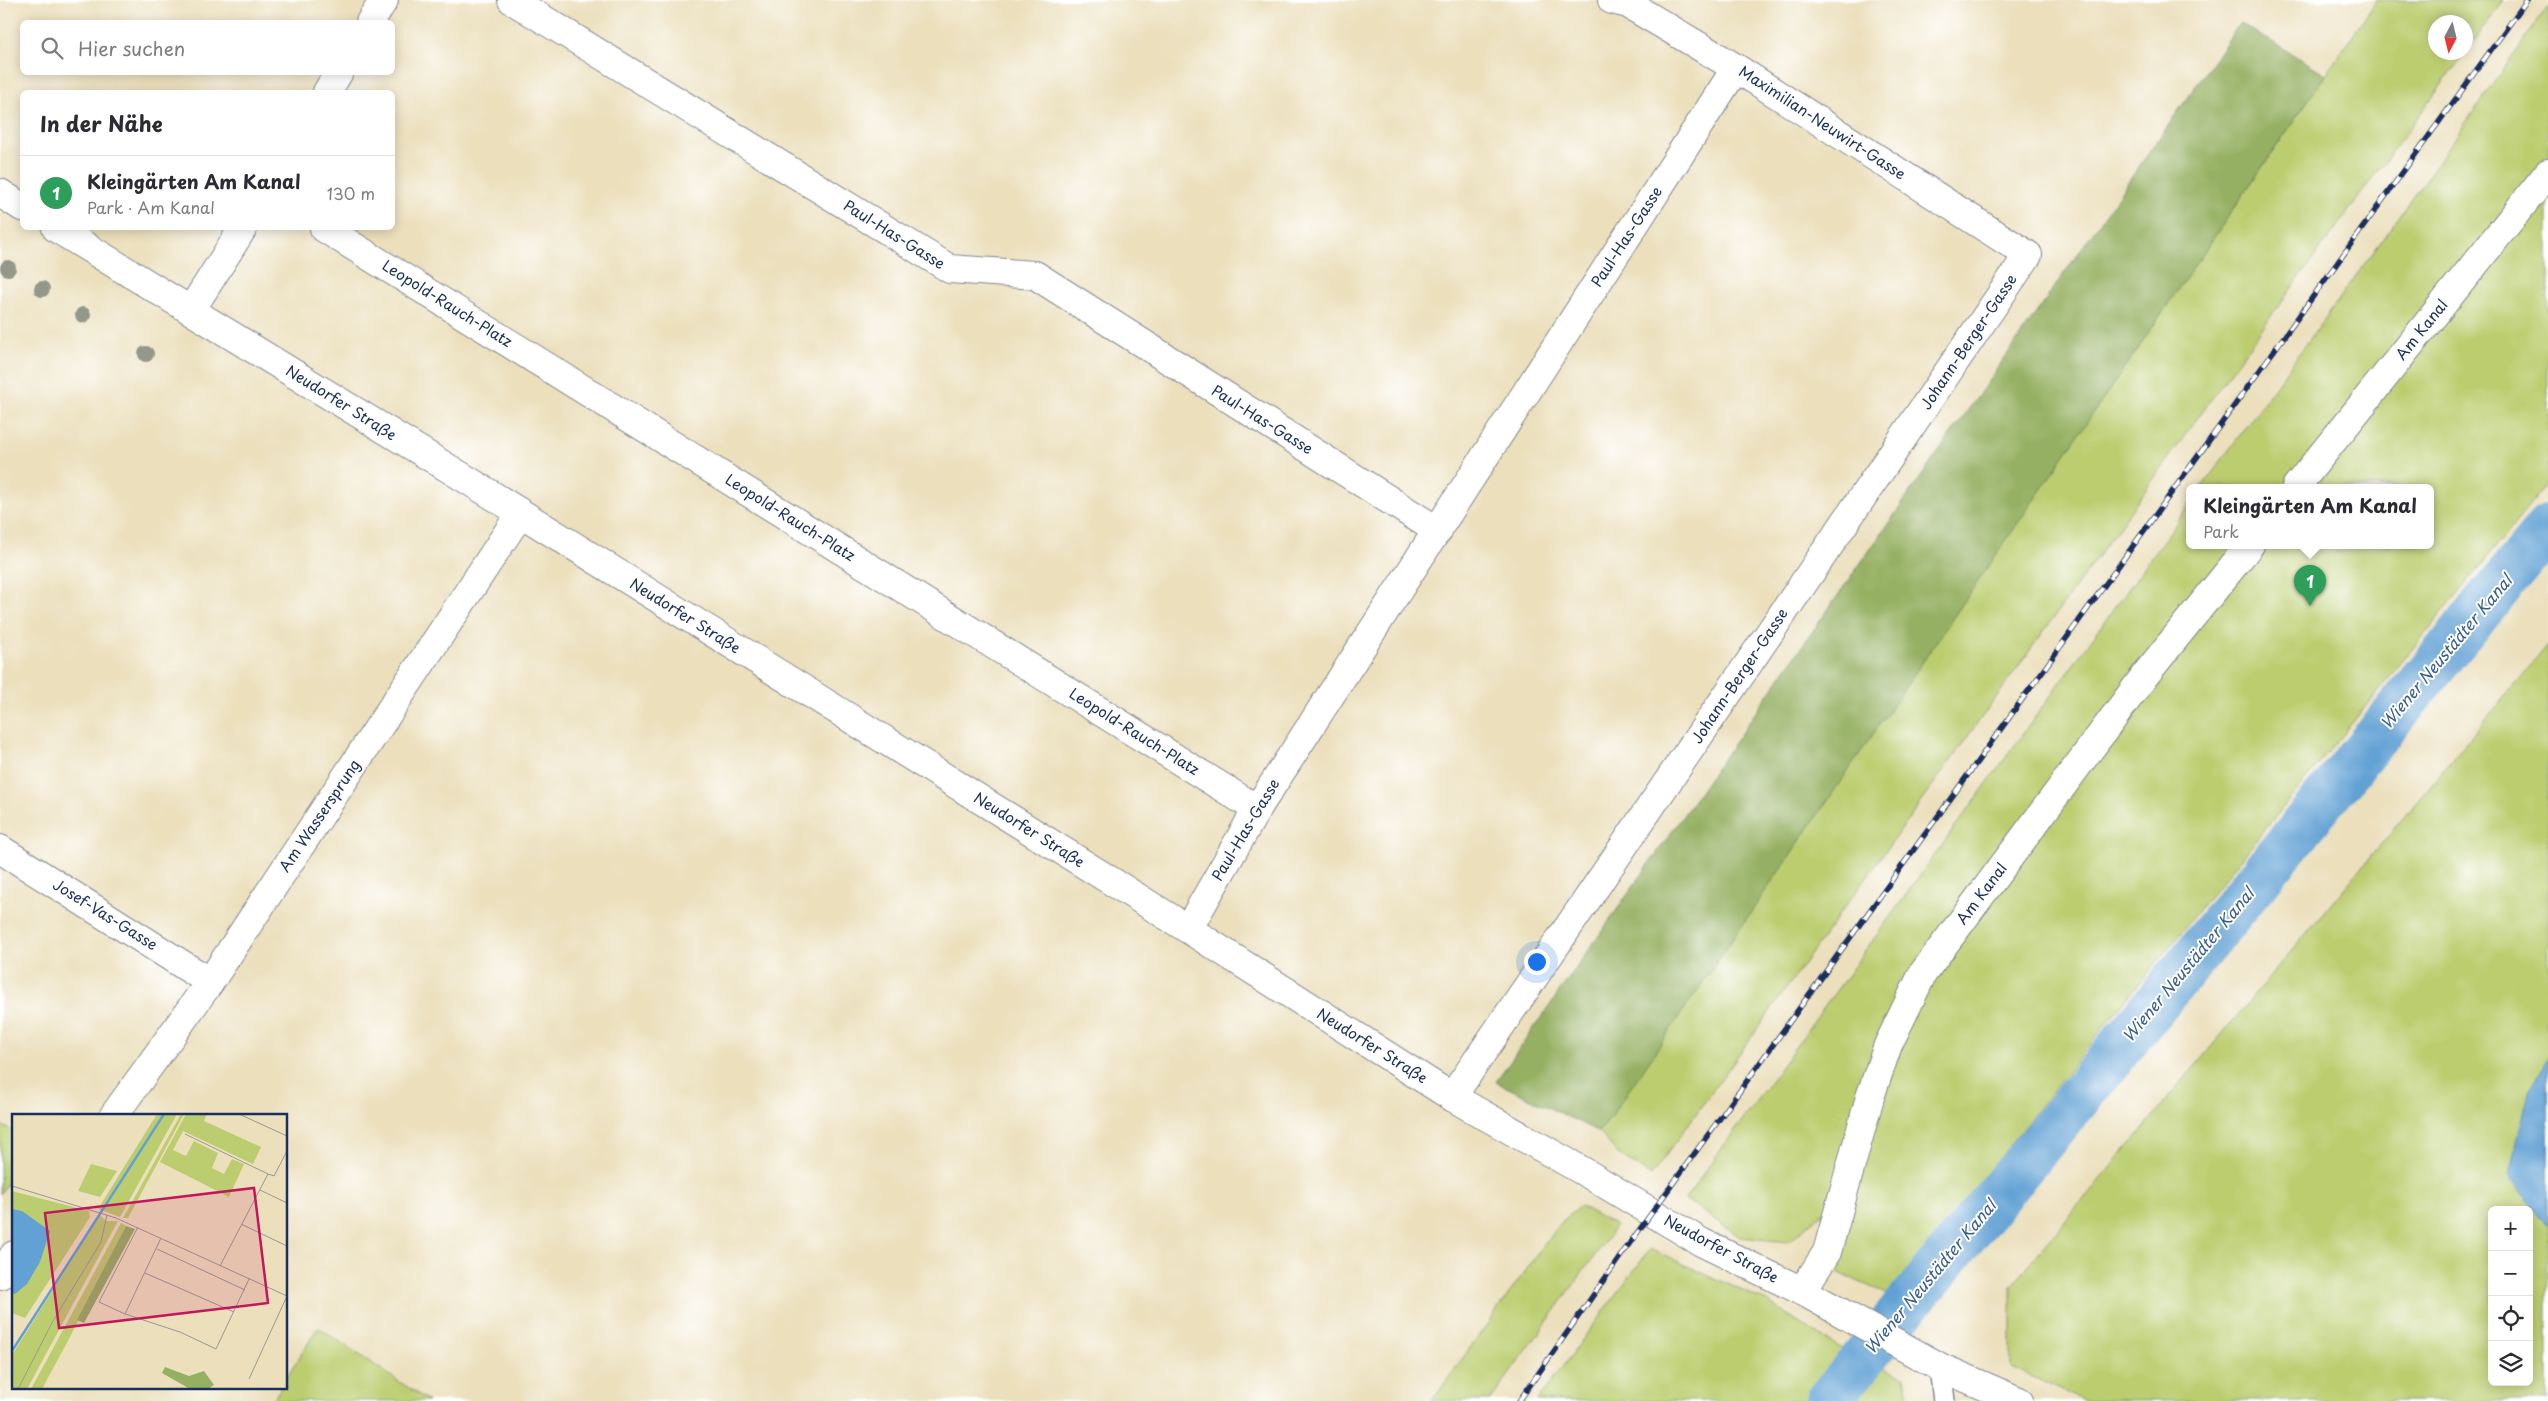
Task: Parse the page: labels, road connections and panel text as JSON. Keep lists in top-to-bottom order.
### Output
{
  "streets": {
    "street": [
      "Maximilian-Neuwirt-Gasse",
      "Paul-Has-Gasse",
      "Leopold-Rauch-Platz",
      "Am Kanal",
      "Johann-Berger-Gasse",
      "Neudorfer Straße",
      "Am Wassersprung",
      "Josef-Vas-Gasse"
    ]
  },
  "crossings": [
    ["Maximilian-Neuwirt-Gasse", "Paul-Has-Gasse"],
    ["Maximilian-Neuwirt-Gasse", "Johann-Berger-Gasse"],
    ["Paul-Has-Gasse", "Leopold-Rauch-Platz"],
    ["Paul-Has-Gasse", "Neudorfer Straße"],
    ["Am Kanal", "Neudorfer Straße"],
    ["Johann-Berger-Gasse", "Neudorfer Straße"],
    ["Neudorfer Straße", "Am Wassersprung"],
    ["Am Wassersprung", "Josef-Vas-Gasse"]
  ],
  "water": ["Wiener Neustädter Kanal"],
  "north": "bottom",
  "page": {
    "search": "Hier suchen",
    "heading": "In der Nähe",
    "list": [
      {
        "mark": "1",
        "name": "Kleingärten Am Kanal",
        "note": "Park · Am Kanal",
        "value": "130 m"
      }
    ],
    "popup": ["Kleingärten Am Kanal", "Park"],
    "pins": "1",
    "map_buttons": ["+", "−"]
  }
}
